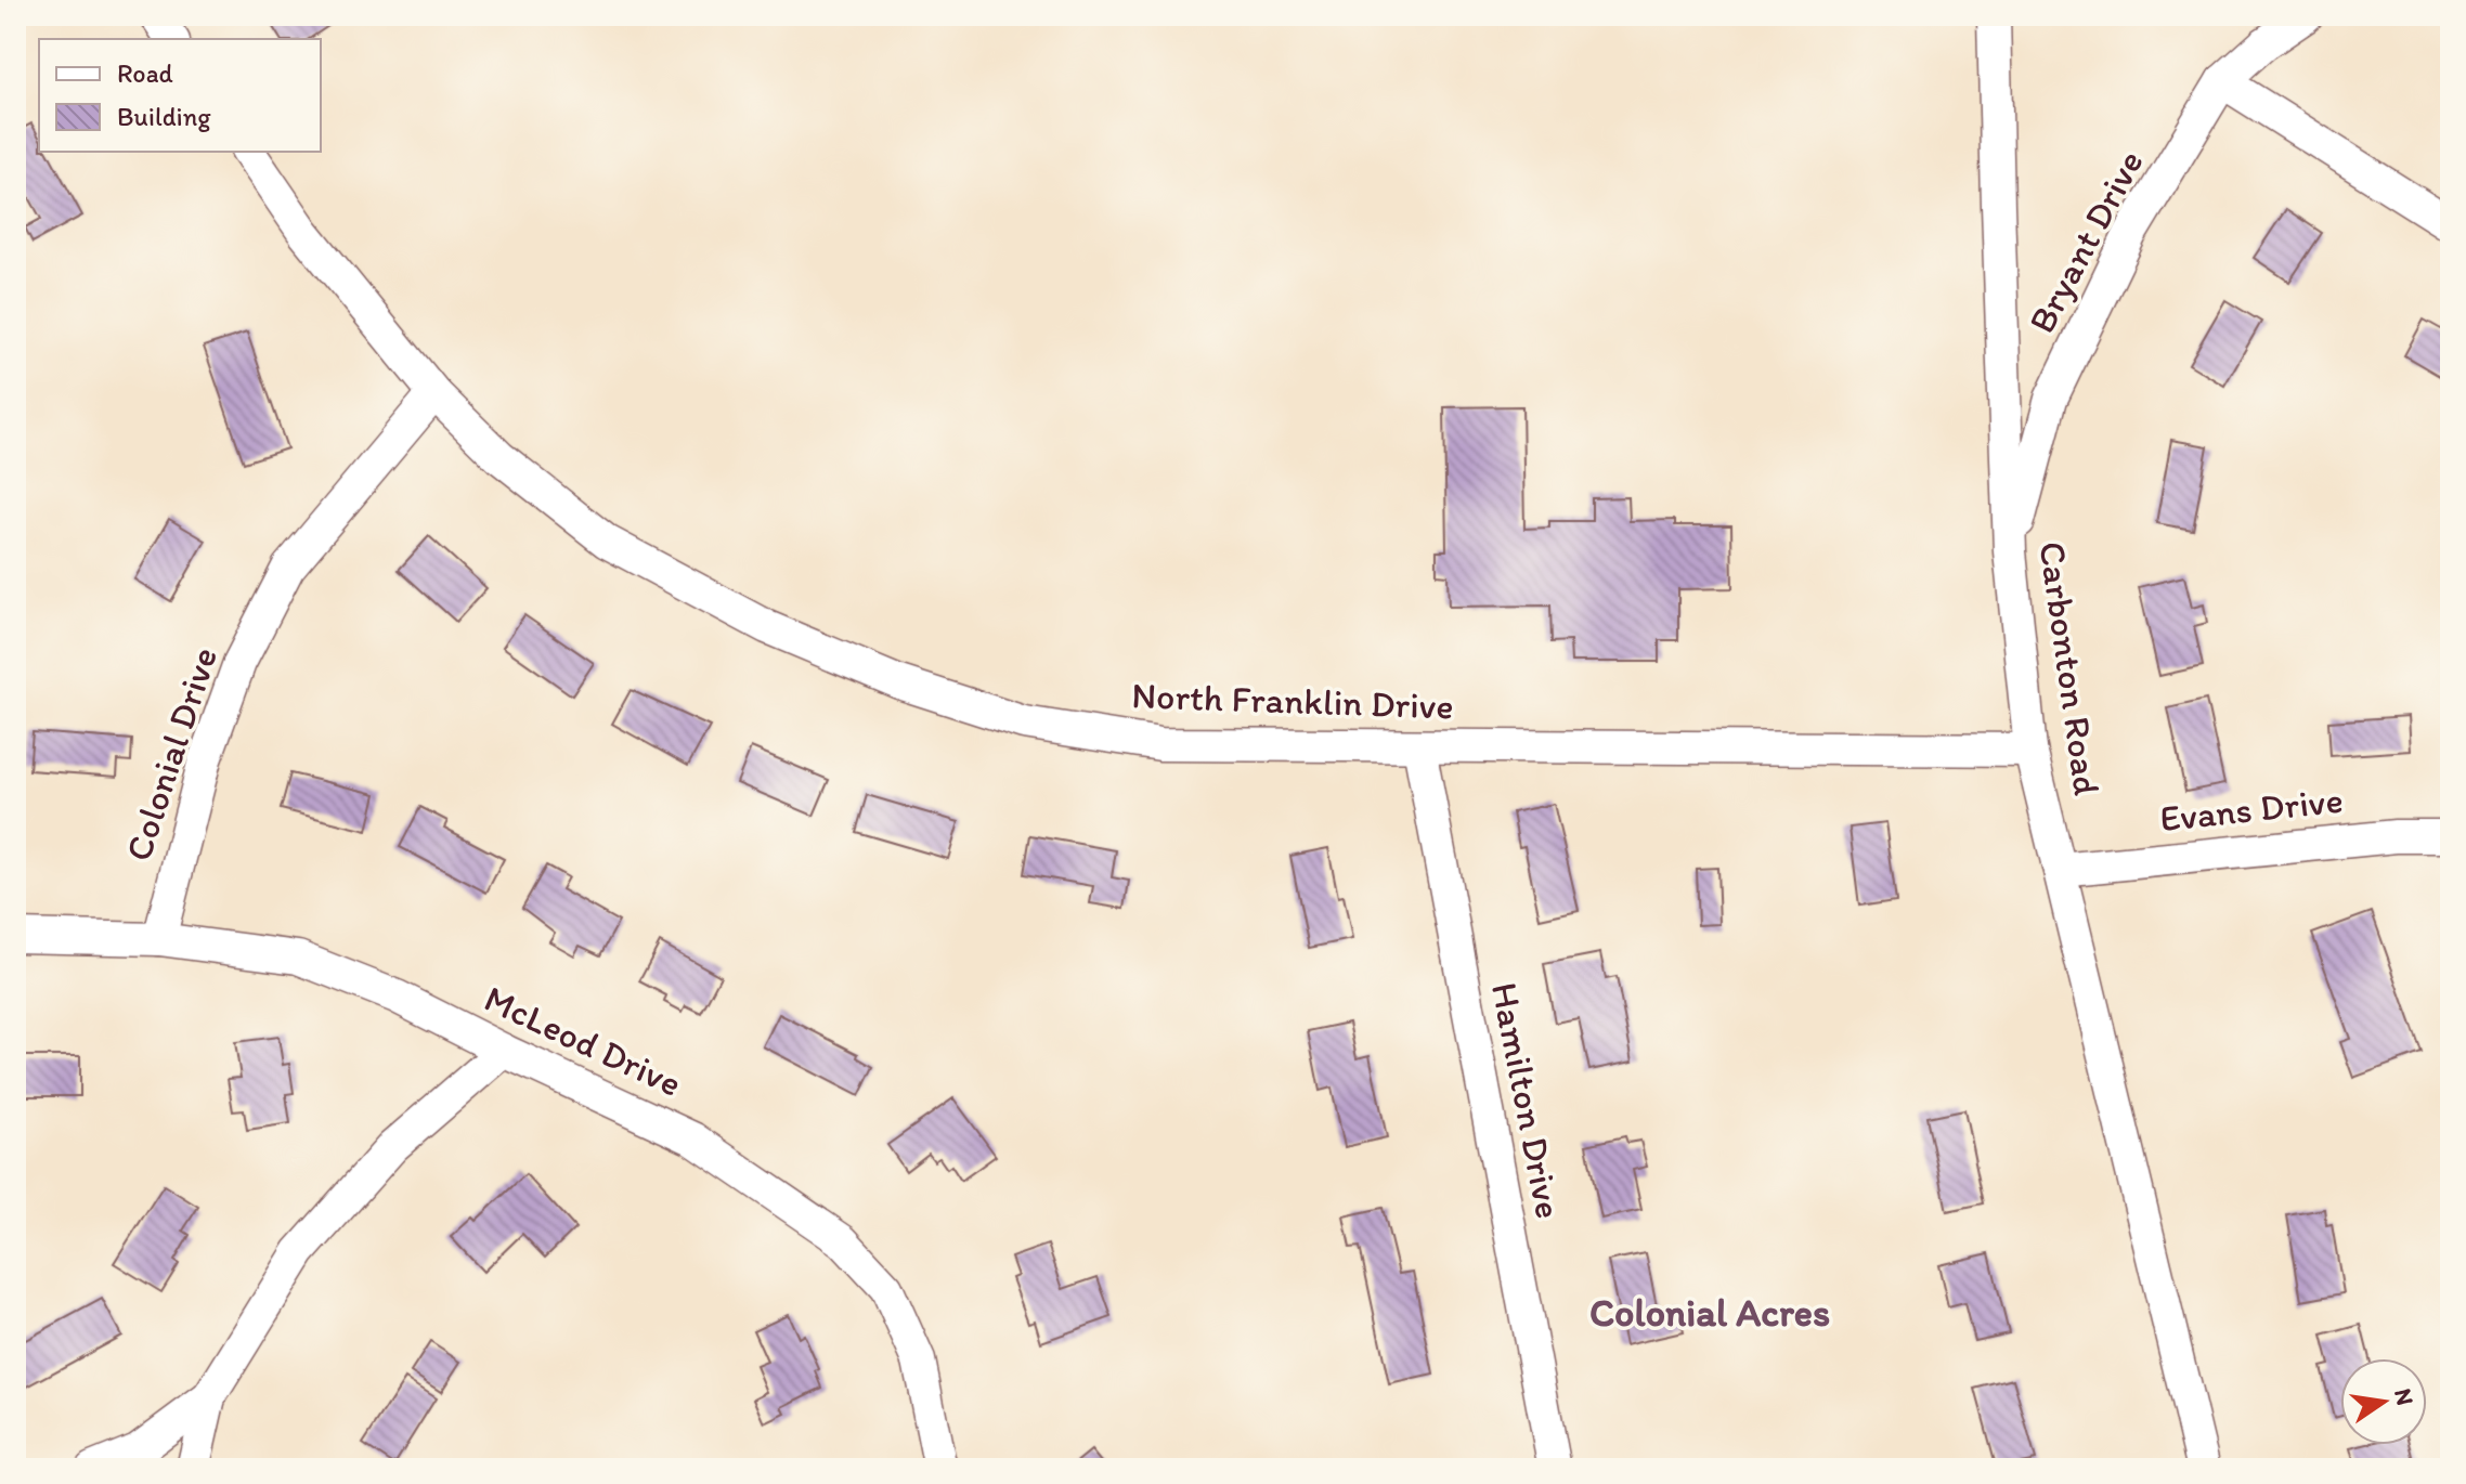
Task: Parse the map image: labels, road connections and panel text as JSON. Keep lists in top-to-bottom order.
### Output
{
  "streets": {
    "street": [
      "Bryant Drive",
      "Carbonton Road",
      "North Franklin Drive",
      "Colonial Drive",
      "Evans Drive",
      "McLeod Drive",
      "Hamilton Drive"
    ]
  },
  "crossings": [
    ["Bryant Drive", "Carbonton Road"],
    ["Carbonton Road", "North Franklin Drive"],
    ["Carbonton Road", "Evans Drive"],
    ["North Franklin Drive", "Colonial Drive"],
    ["North Franklin Drive", "Hamilton Drive"],
    ["Colonial Drive", "McLeod Drive"]
  ],
  "districts": ["Colonial Acres"],
  "legend": ["Road", "Building"],
  "north": "right"
}
